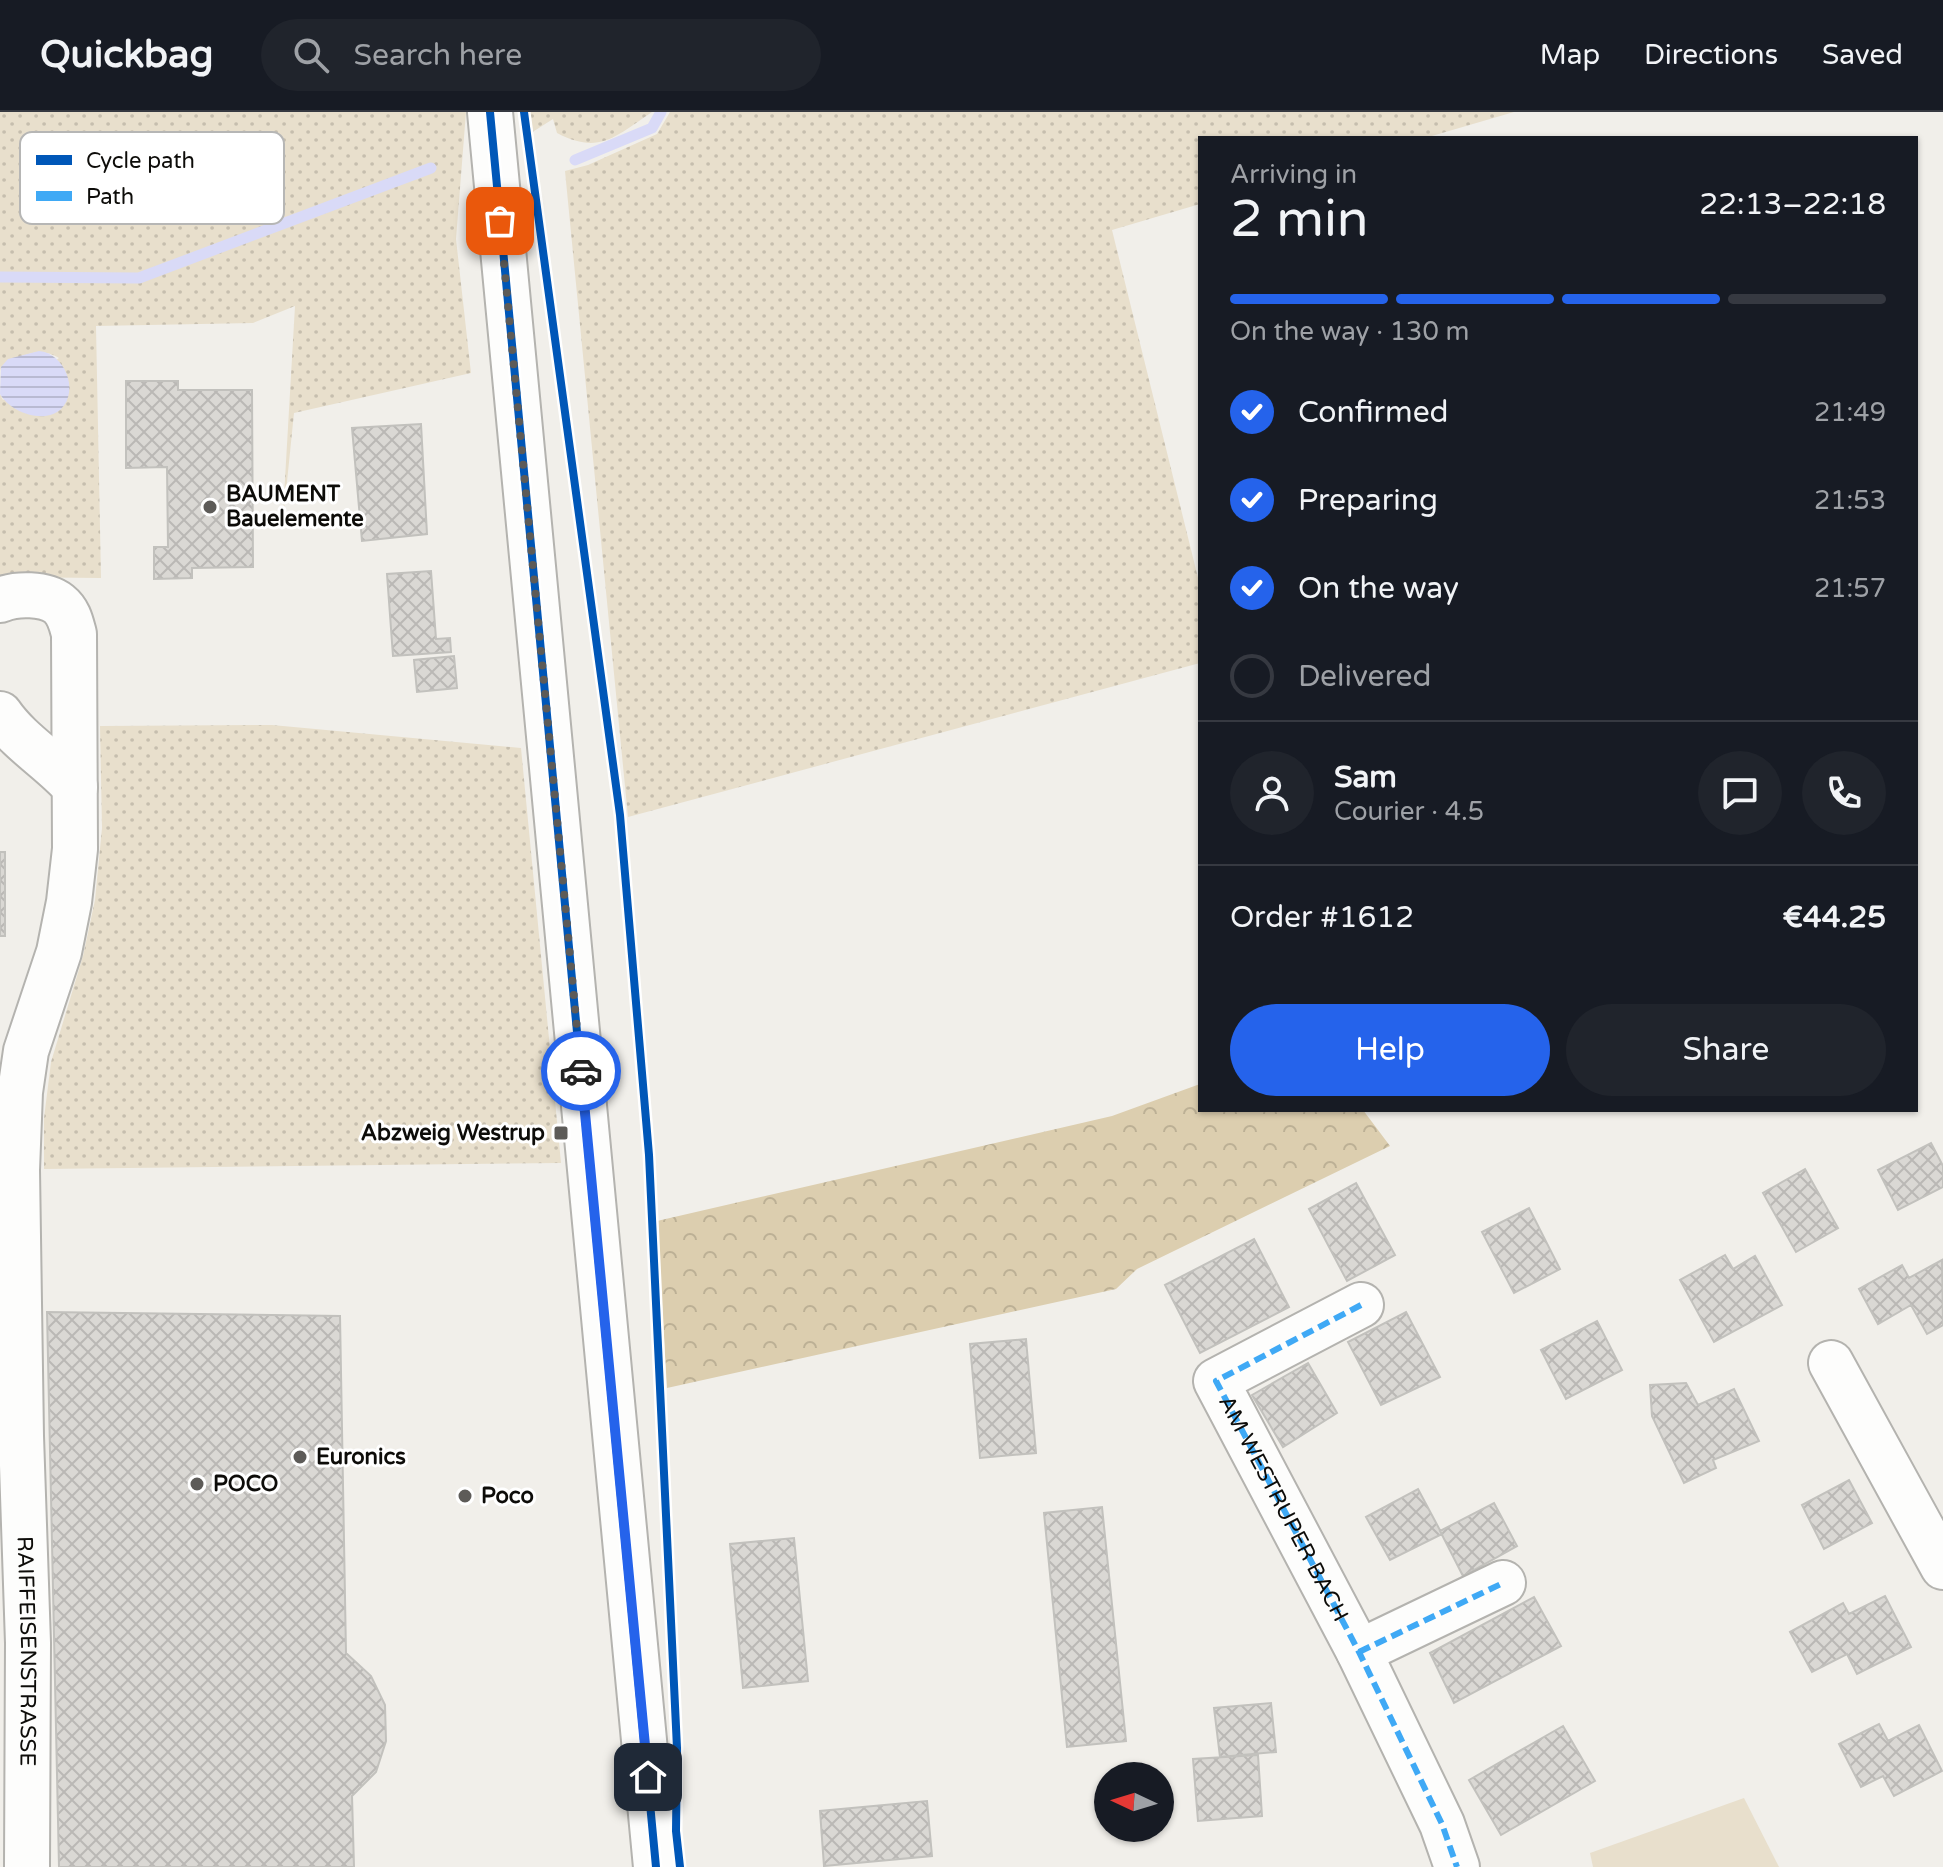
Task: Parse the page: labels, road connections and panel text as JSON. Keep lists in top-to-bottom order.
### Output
{
  "streets": {
    "street": ["AM WESTRUPER BACH", "RAIFFEISENSTRASSE"]
  },
  "places": {
    "other": [
      "BAUMENT Bauelemente",
      "Euronics",
      "POCO",
      "Poco"
    ],
    "transit": ["Abzweig Westrup"]
  },
  "legend": ["Cycle path", "Path"],
  "north": "left",
  "page": {
    "header": "Quickbag",
    "search": "Search here",
    "nav": ["Map", "Directions", "Saved"],
    "heading": ["2 min", "Arriving in", "22:13–22:18"],
    "panel": [
      "Sam",
      "Courier · 4.5",
      "Order #1612",
      "€44.25"
    ],
    "bar": "On the way · 130 m",
    "list": [
      ["Confirmed", "21:49"],
      ["Preparing", "21:53"],
      ["On the way", "21:57"],
      "Delivered"
    ],
    "buttons": ["Help", "Share"]
  }
}
